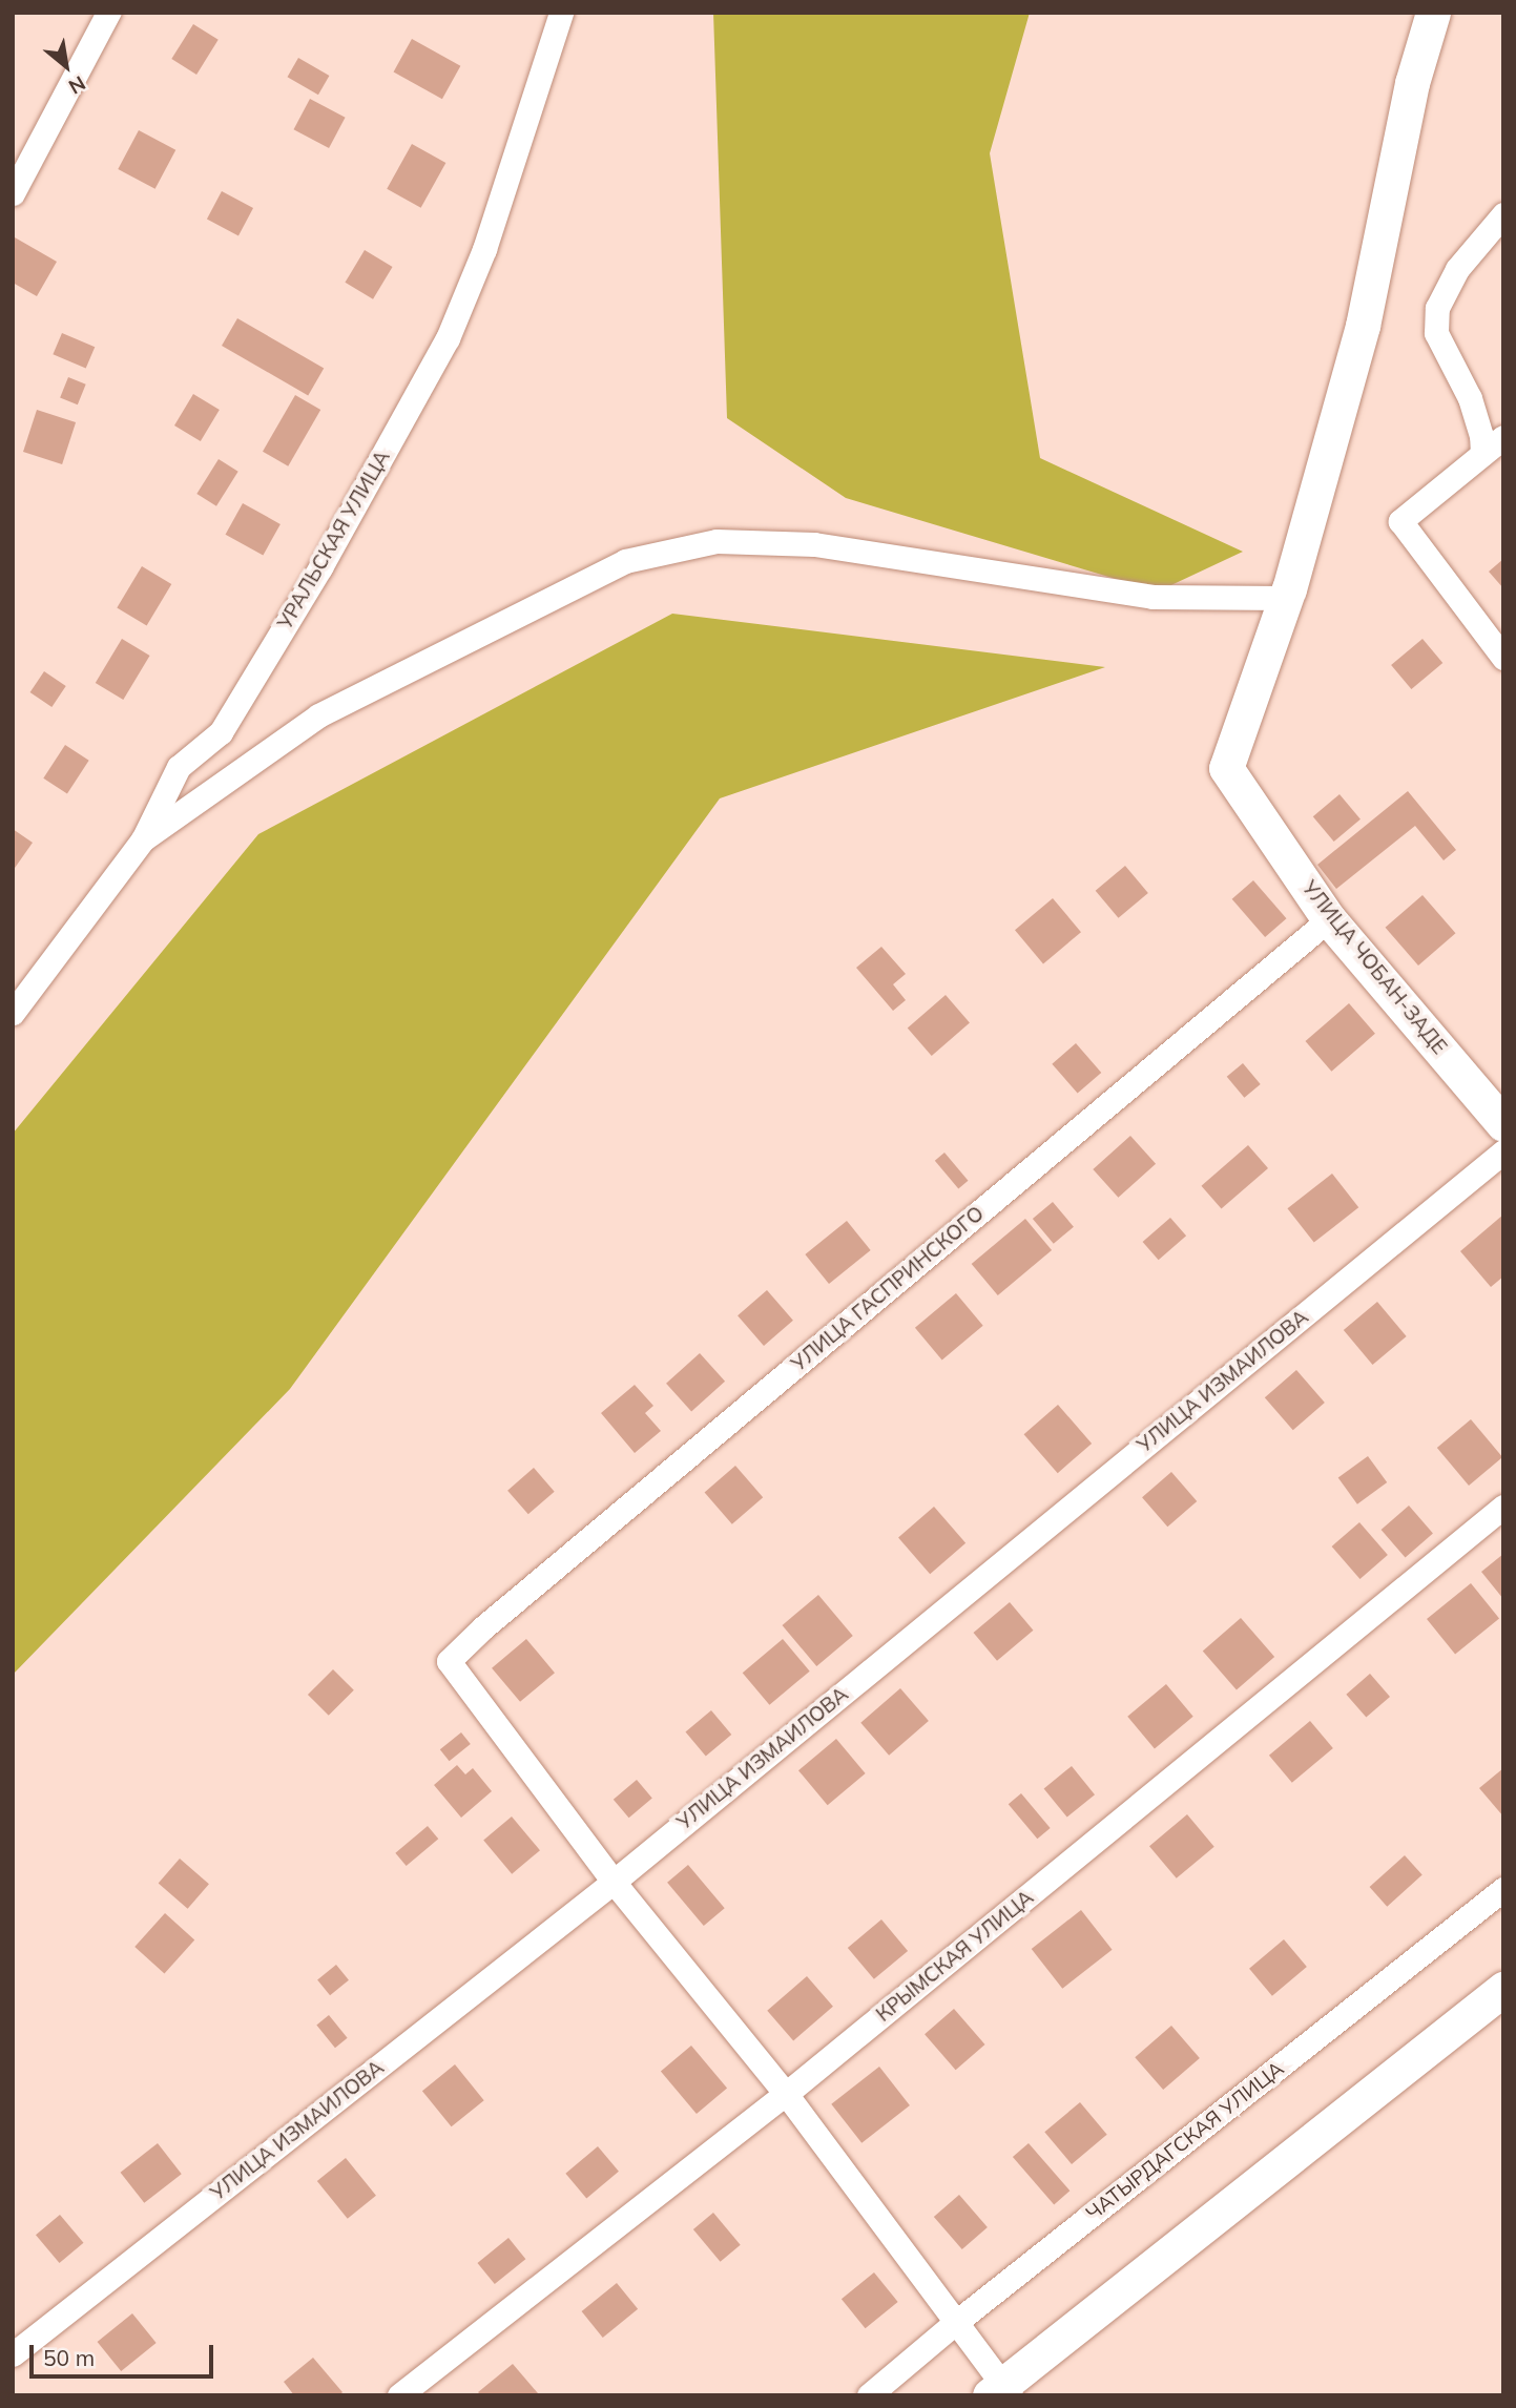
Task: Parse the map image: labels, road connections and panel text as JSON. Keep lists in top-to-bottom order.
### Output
{
  "streets": {
    "main road": ["УЛИЦА ЧОБАН-ЗАДЕ"],
    "street": [
      "УРАЛЬСКАЯ УЛИЦА",
      "УЛИЦА ГАСПРИНСКОГО",
      "УЛИЦА ИЗМАИЛОВА",
      "КРЫМСКАЯ УЛИЦА",
      "ЧАТЫРДАГСКАЯ УЛИЦА"
    ]
  },
  "crossings": [
    ["УЛИЦА ЧОБАН-ЗАДЕ", "УЛИЦА ГАСПРИНСКОГО"],
    ["УЛИЦА ГАСПРИНСКОГО", "УЛИЦА ИЗМАИЛОВА"]
  ],
  "scale_bar": "50 m",
  "north": "bottom right"
}
